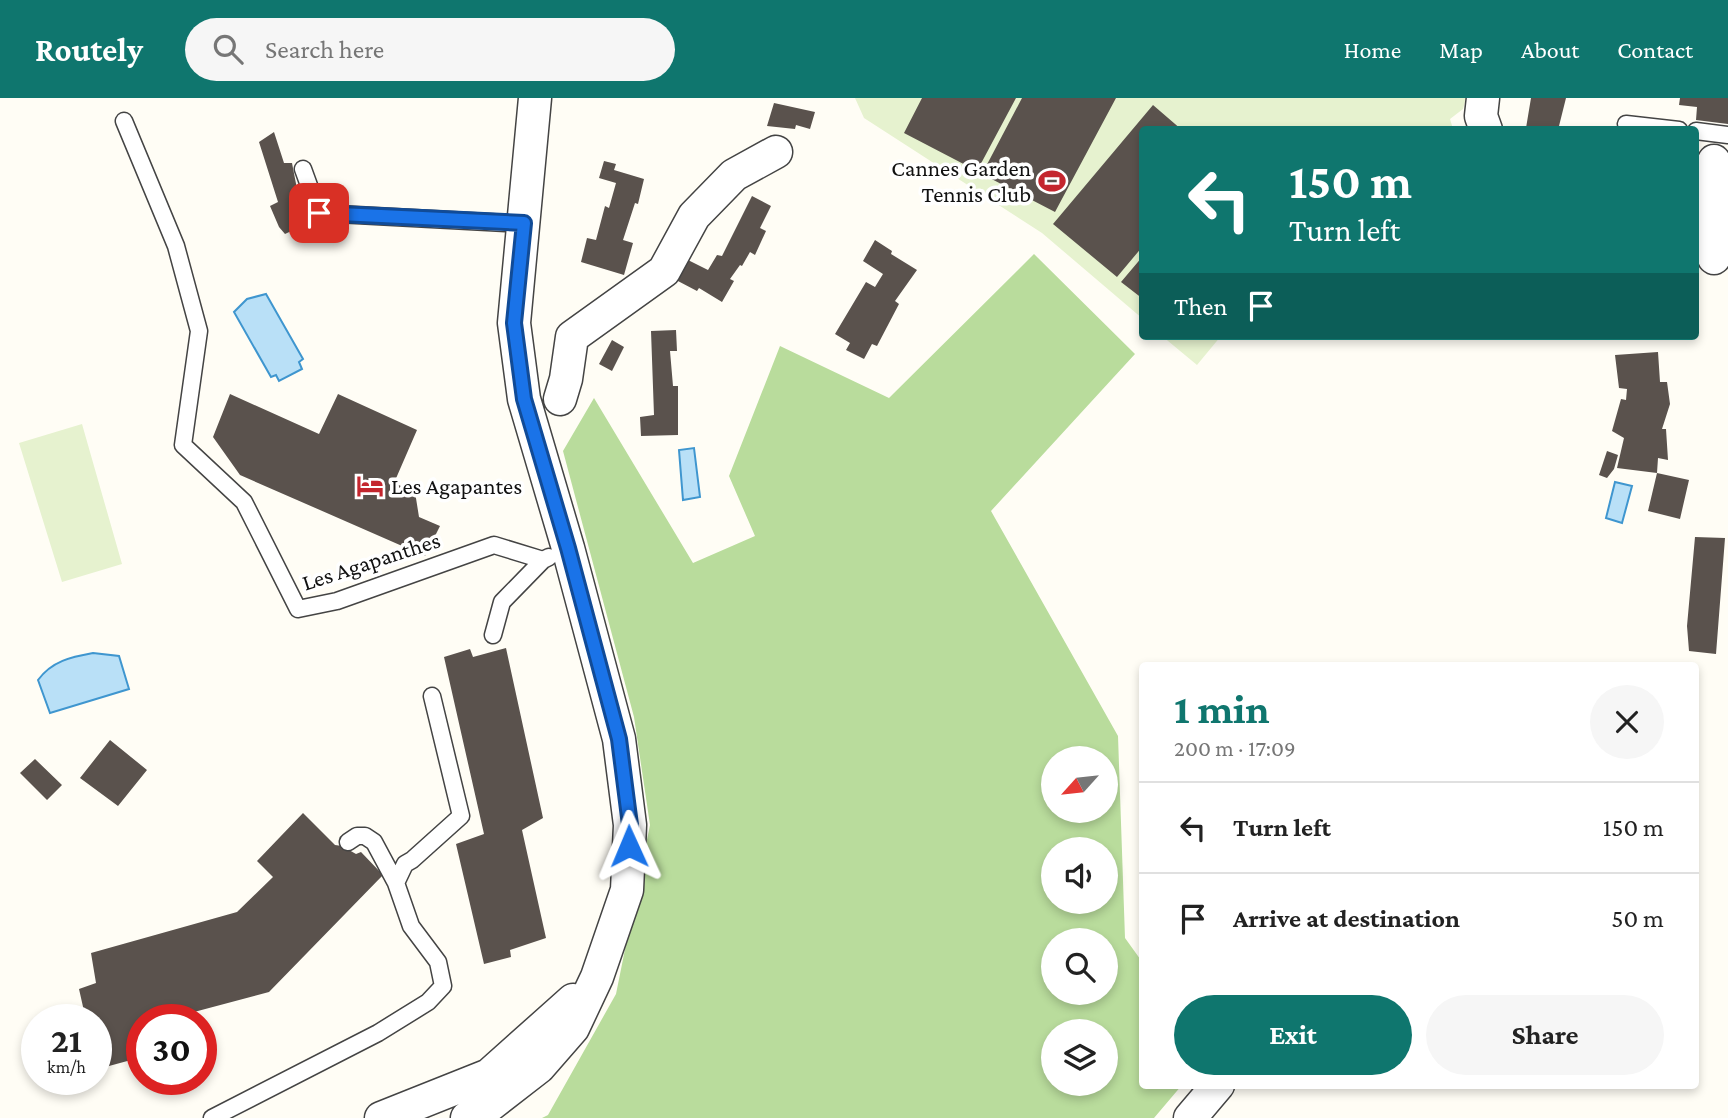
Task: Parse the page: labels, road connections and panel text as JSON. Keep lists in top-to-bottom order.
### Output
{
  "streets": {
    "lane": ["Les Agapanthes"]
  },
  "places": {
    "sports": ["Cannes Garden Tennis Club"],
    "hotel": ["Les Agapantes"]
  },
  "north": "bottom left",
  "page": {
    "header": "Routely",
    "search": "Search here",
    "nav": [
      "Home",
      "Map",
      "About",
      "Contact"
    ],
    "turn": ["150 m", "Turn left"],
    "then": "Then",
    "heading": ["1 min", "200 m · 17:09"],
    "list": [
      {
        "name": "Turn left",
        "value": "150 m"
      },
      {
        "name": "Arrive at destination",
        "value": "50 m"
      }
    ],
    "buttons": ["Exit", "Share"],
    "speed": "21 km/h",
    "limit": "30"
  }
}
